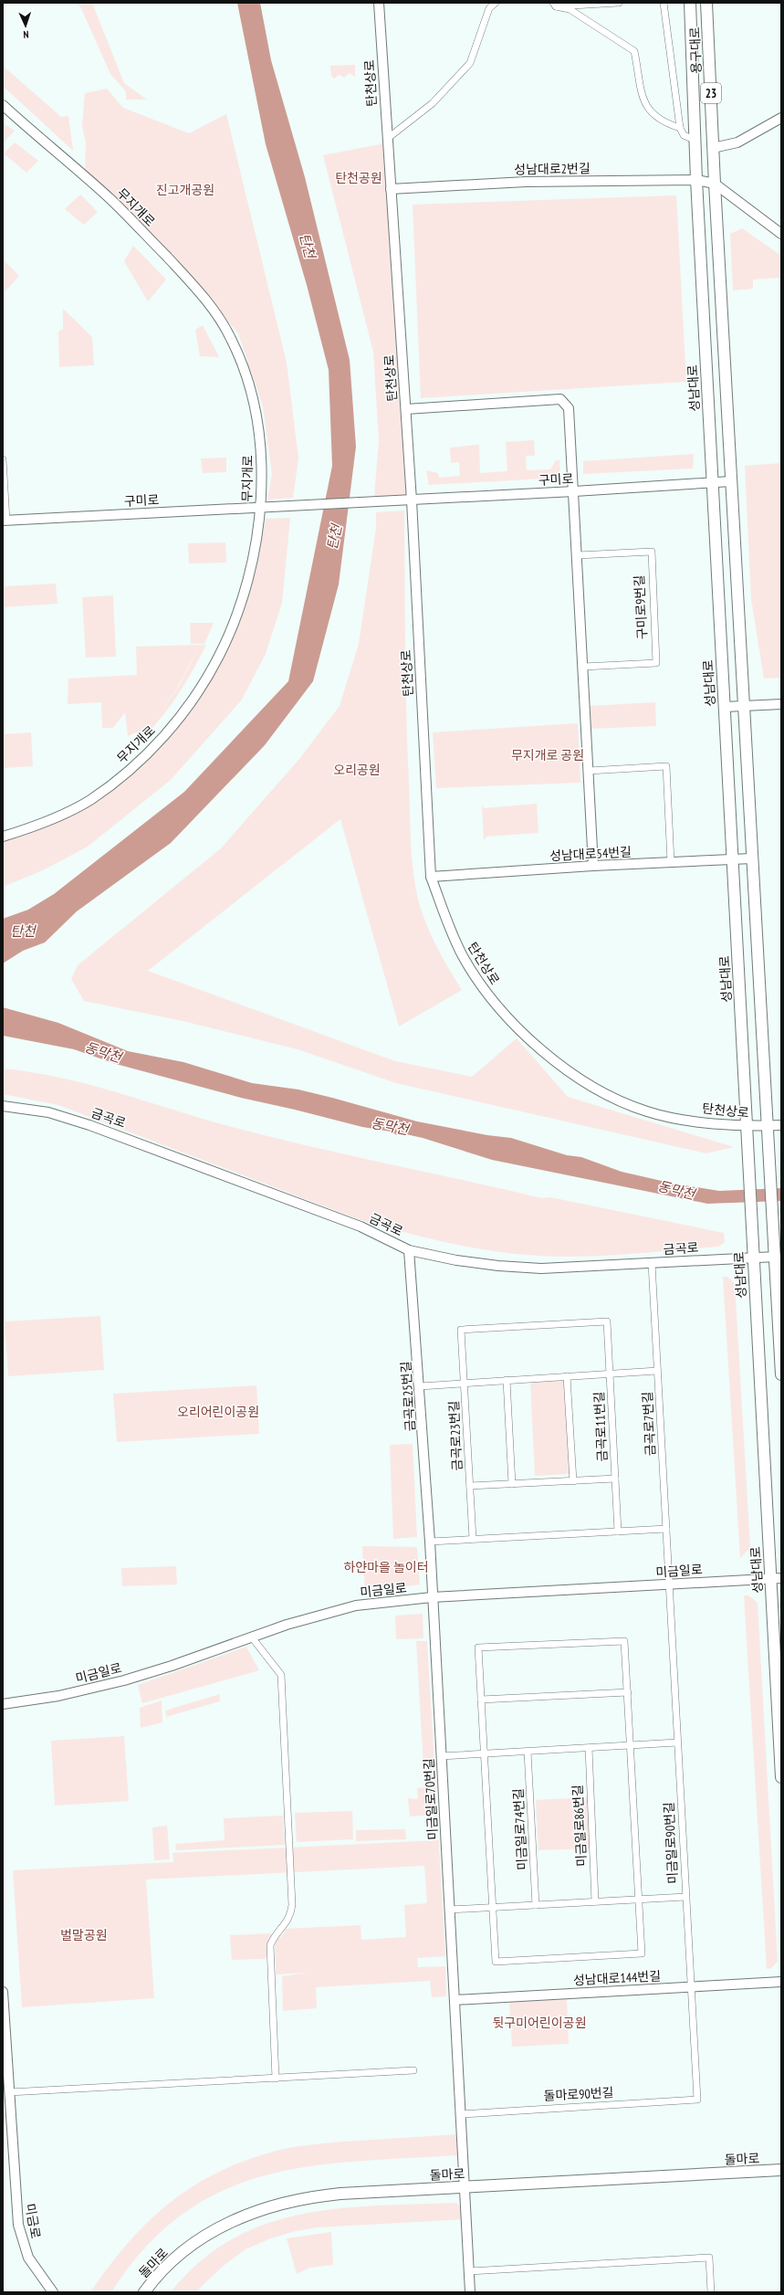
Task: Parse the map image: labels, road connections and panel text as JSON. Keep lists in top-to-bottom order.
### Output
{
  "streets": {
    "main road": [
      "용구대로",
      "23",
      "성남대로",
      "돌마로"
    ],
    "street": [
      "탄천상로",
      "성남대로2번길",
      "무지개로",
      "구미로",
      "구미로9번길",
      "성남대로54번길",
      "금곡로",
      "금곡로25번길",
      "금곡로7번길",
      "금곡로11번길",
      "금곡로23번길",
      "미금일로",
      "미금일로70번길",
      "미금일로86번길",
      "미금일로74번길",
      "미금일로90번길",
      "성남대로144번길",
      "돌마로90번길",
      "미금로"
    ]
  },
  "crossings": [
    ["용구대로", "성남대로2번길"],
    ["용구대로", "성남대로"],
    ["탄천상로", "성남대로2번길"],
    ["탄천상로", "성남대로"],
    ["탄천상로", "구미로"],
    ["탄천상로", "성남대로54번길"],
    ["성남대로2번길", "성남대로"],
    ["무지개로", "구미로"],
    ["성남대로", "구미로"],
    ["성남대로", "성남대로54번길"],
    ["성남대로", "금곡로"],
    ["성남대로", "미금일로"],
    ["금곡로", "금곡로25번길"],
    ["금곡로", "금곡로7번길"],
    ["금곡로25번길", "미금일로"],
    ["금곡로25번길", "미금일로70번길"],
    ["금곡로7번길", "금곡로11번길"],
    ["금곡로7번길", "미금일로"],
    ["금곡로7번길", "미금일로90번길"],
    ["금곡로11번길", "금곡로23번길"],
    ["미금일로", "미금일로70번길"],
    ["미금일로", "미금일로90번길"],
    ["미금일로70번길", "성남대로144번길"],
    ["미금일로90번길", "성남대로144번길"],
    ["미금일로90번길", "돌마로90번길"]
  ],
  "water": ["탄천", "동막천"],
  "parks": [
    "탄천공원",
    "진고개공원",
    "무지개로 공원",
    "오리공원",
    "오리어린이공원",
    "하얀마을 놀이터",
    "벌말공원",
    "뒷구미어린이공원"
  ],
  "north": "bottom"
}
